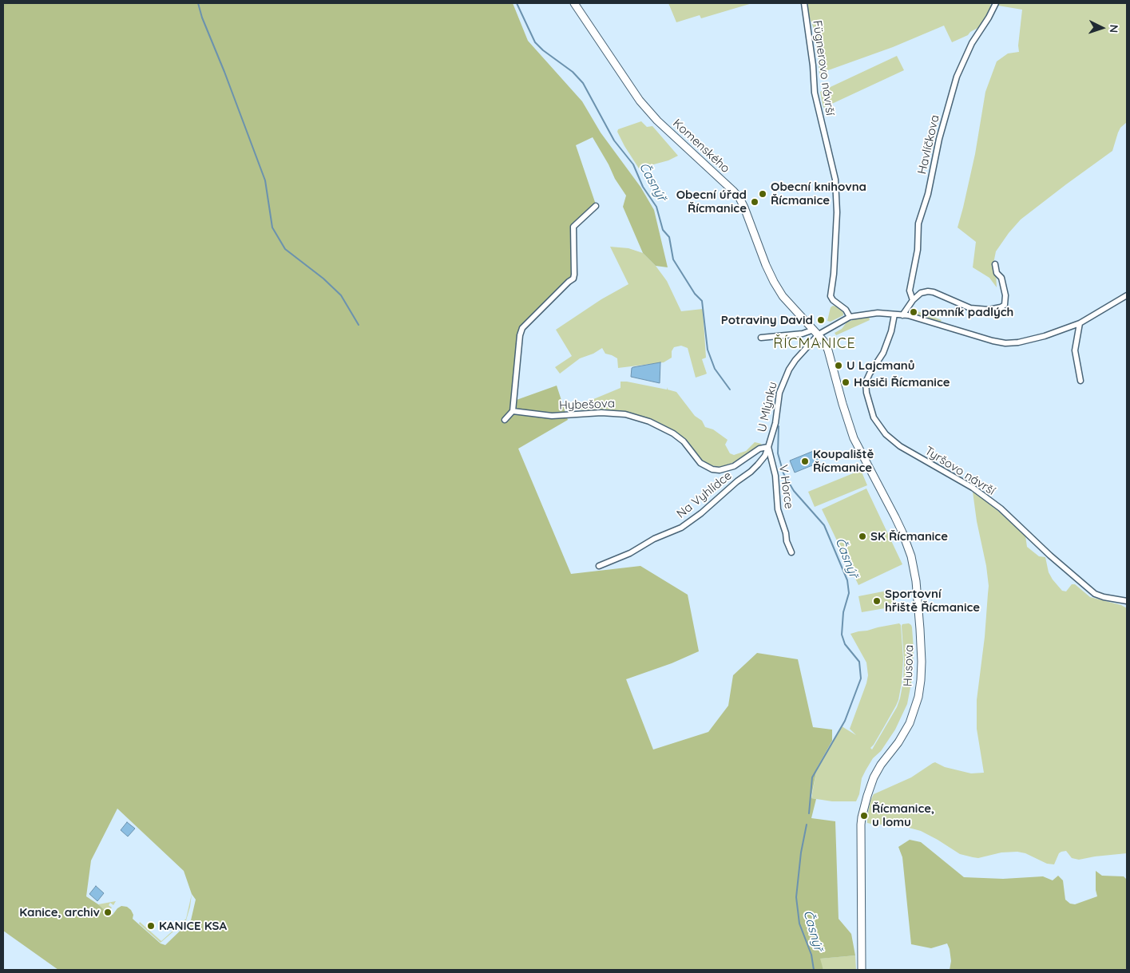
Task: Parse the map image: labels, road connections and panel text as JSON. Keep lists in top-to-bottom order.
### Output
{
  "streets": {
    "main road": ["Komenského", "Husova"],
    "street": [
      "Fügnerovo návrší",
      "Havlíčkova",
      "Hybešova",
      "U Mlýnku",
      "Tyršovo návrší",
      "V Horce",
      "Na Vyhlídce"
    ]
  },
  "crossings": [
    ["Komenského", "U Mlýnku"],
    ["Komenského", "Husova"],
    ["Hybešova", "U Mlýnku"],
    ["Hybešova", "V Horce"],
    ["Hybešova", "Na Vyhlídce"],
    ["U Mlýnku", "V Horce"],
    ["U Mlýnku", "Na Vyhlídce"],
    ["U Mlýnku", "Husova"],
    ["V Horce", "Na Vyhlídce"]
  ],
  "districts": ["ŘÍCMANICE"],
  "water": ["Časnýř"],
  "places": [
    "Obecní knihovna Řícmanice",
    "Obecní úřad Řícmanice",
    "pomník padlých",
    "Potraviny David",
    "U Lajcmanů",
    "Hasiči Řícmanice",
    "Koupaliště Řícmanice",
    "SK Řícmanice",
    "Sportovní hřiště Řícmanice",
    "Řícmanice, u lomu",
    "Kanice, archiv",
    "KANICE KSA"
  ],
  "north": "right"
}
